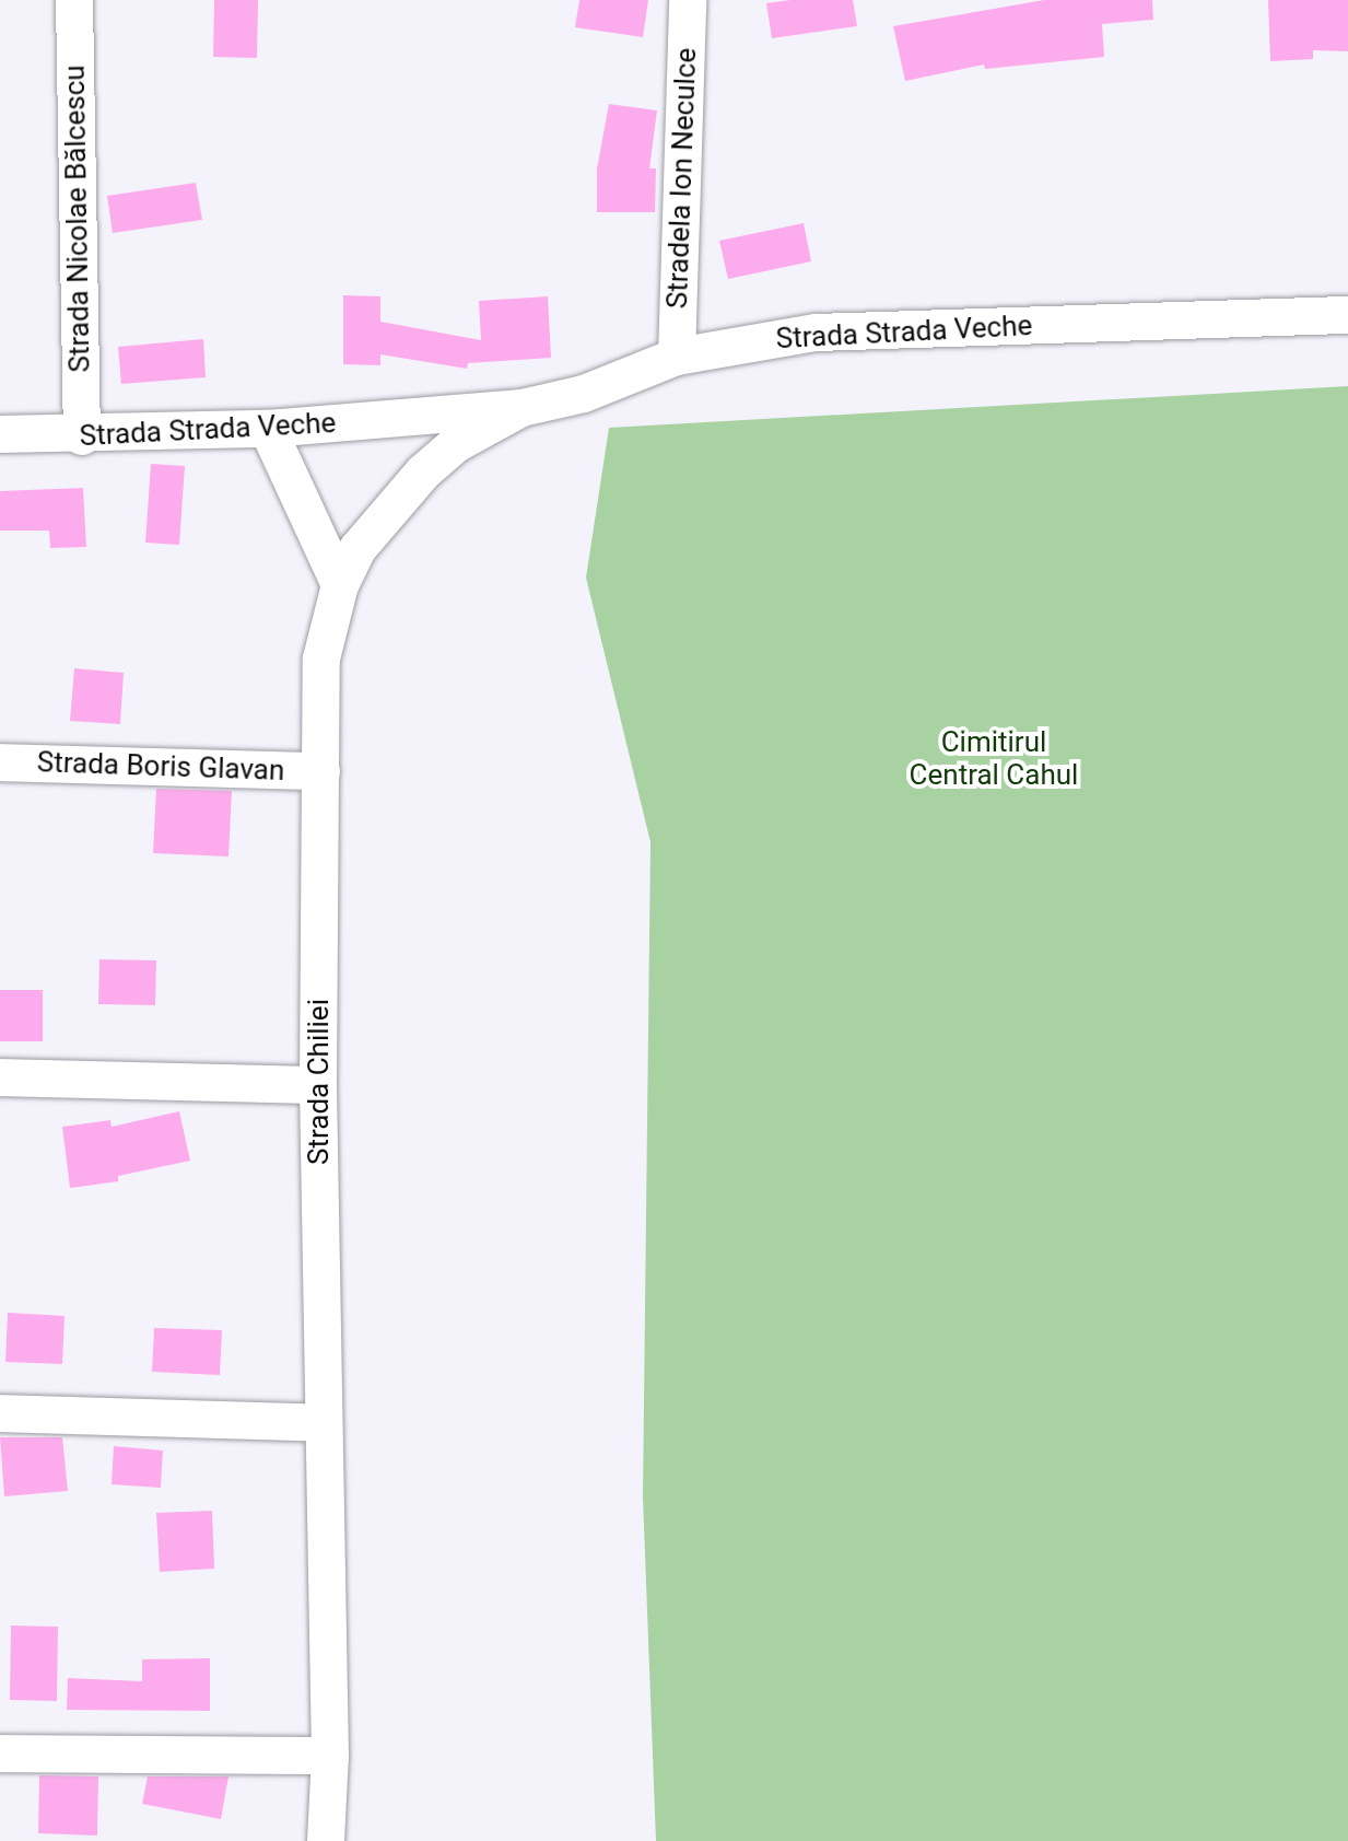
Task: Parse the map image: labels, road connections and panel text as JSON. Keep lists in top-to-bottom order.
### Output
{
  "streets": {
    "street": [
      "Stradela Ion Neculce",
      "Strada Nicolae Bălcescu",
      "Strada Strada Veche",
      "Strada Boris Glavan",
      "Strada Chiliei"
    ]
  },
  "crossings": [
    ["Stradela Ion Neculce", "Strada Strada Veche"],
    ["Strada Nicolae Bălcescu", "Strada Strada Veche"],
    ["Strada Strada Veche", "Strada Chiliei"],
    ["Strada Boris Glavan", "Strada Chiliei"]
  ],
  "parks": ["Cimitirul Central Cahul"]
}
